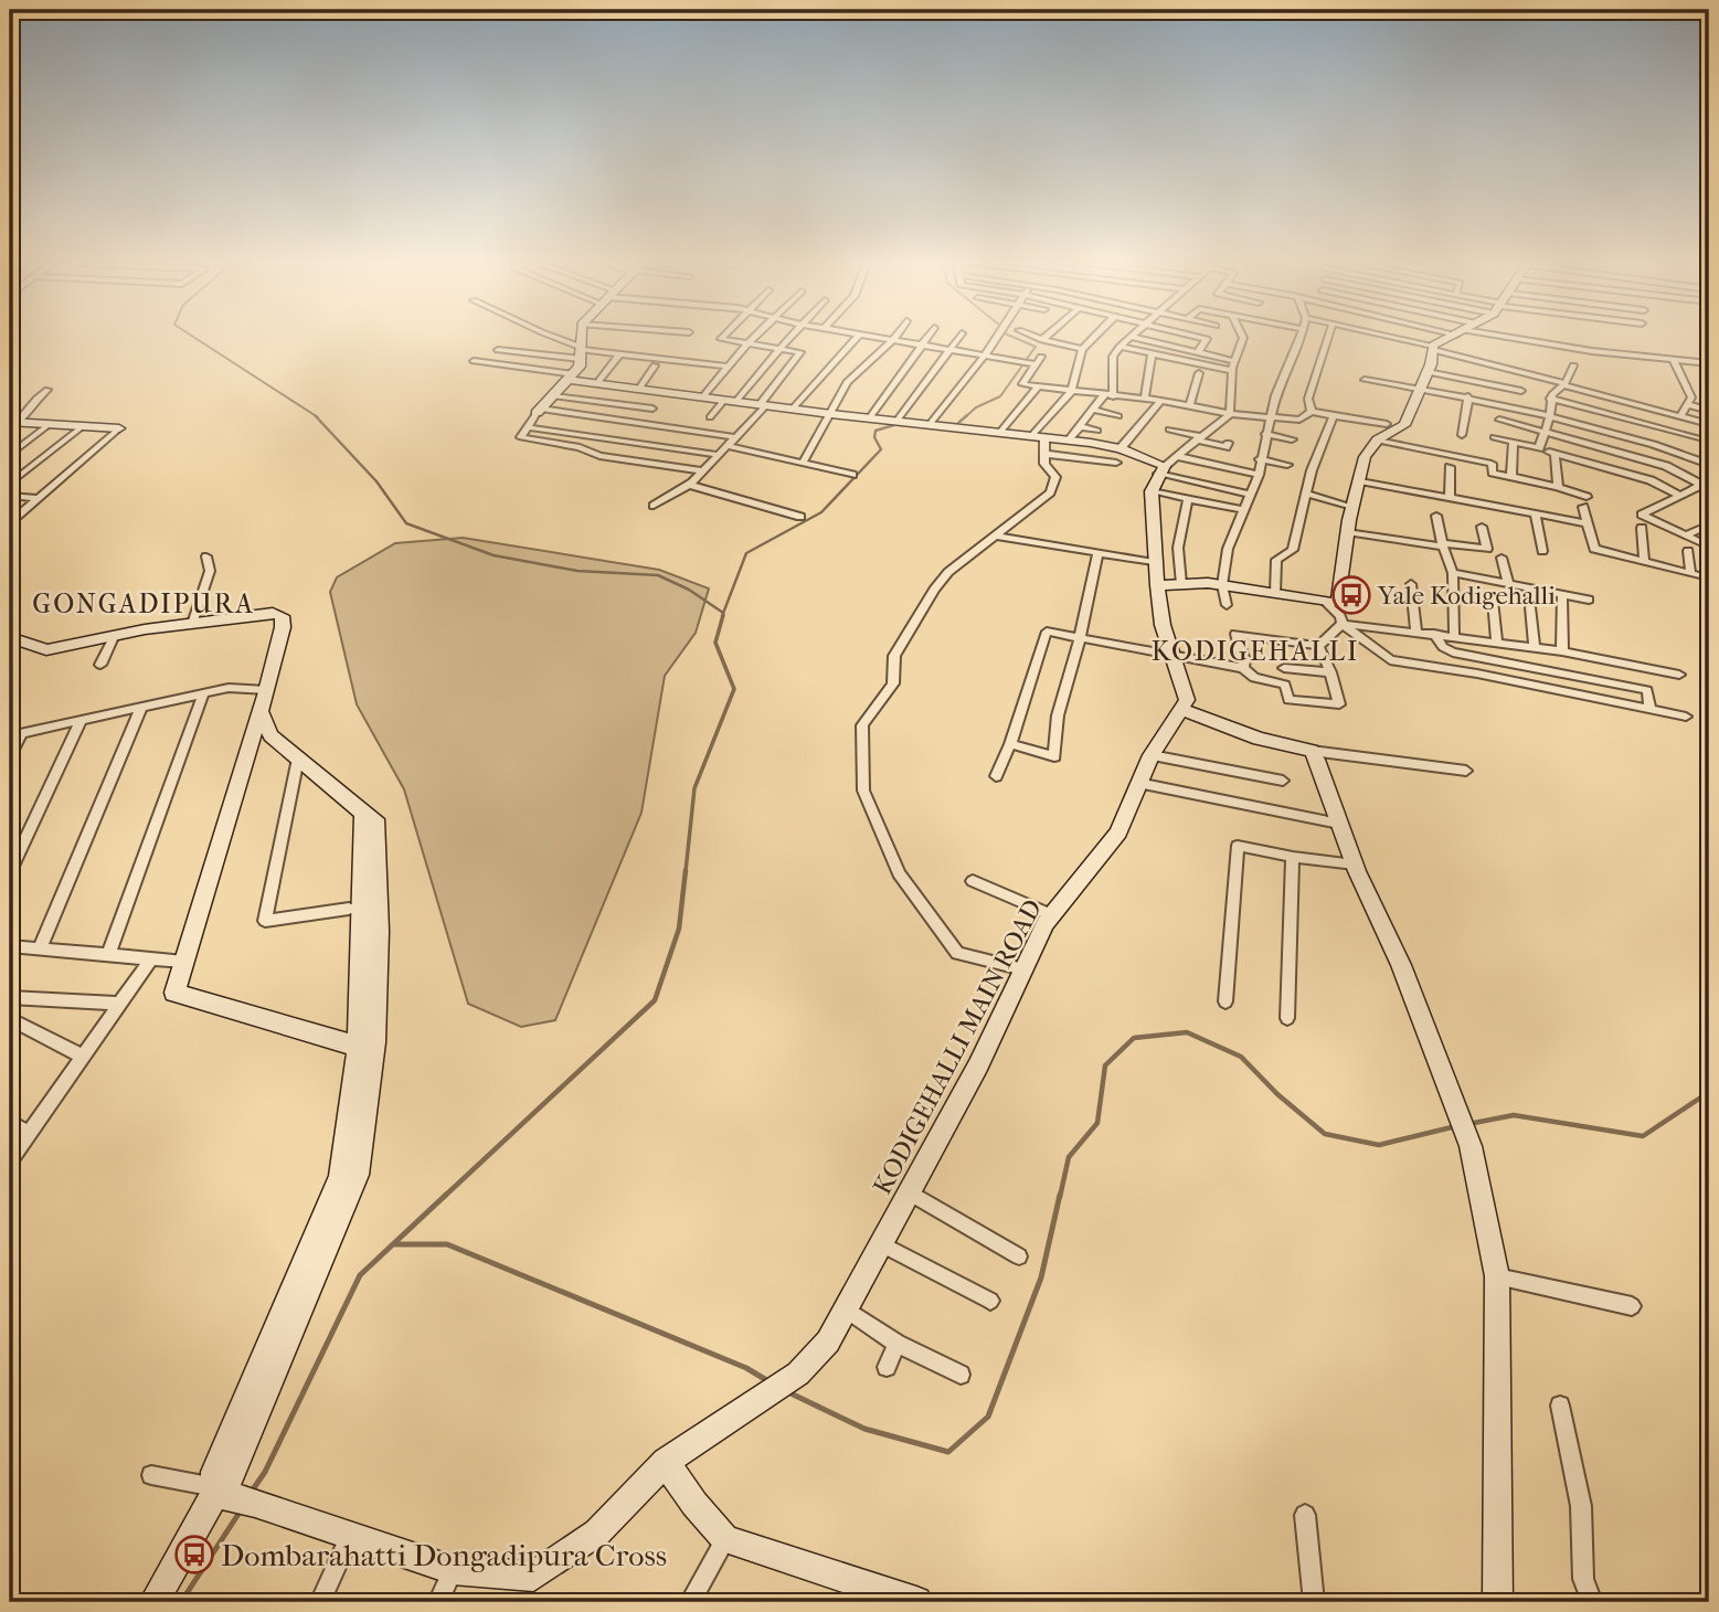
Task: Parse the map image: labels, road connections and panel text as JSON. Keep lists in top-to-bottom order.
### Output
{
  "streets": {
    "street": ["KODIGEHALLI MAIN ROAD"]
  },
  "districts": ["GONGADIPURA", "KODIGEHALLI"],
  "places": {
    "bus stop": ["Yale Kodigehalli", "Dombarahatti Dongadipura Cross"]
  }
}
